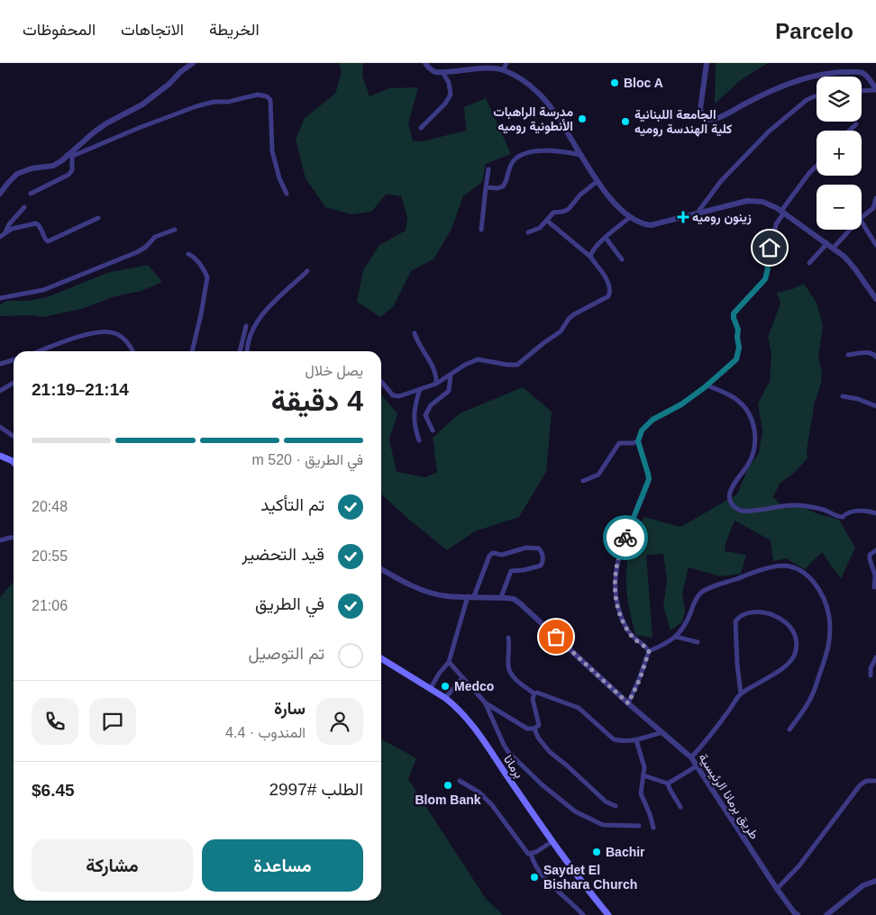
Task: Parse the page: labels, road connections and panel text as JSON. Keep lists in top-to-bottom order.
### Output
{
  "streets": {
    "main road": ["برمانا"],
    "street": ["طريق برمانا الرئيسية"]
  },
  "places": {
    "other": [
      "Bloc A",
      "مدرسة الراهبات الأنطونية روميه",
      "الجامعة اللبنانية كلية الهندسة روميه",
      "Medco",
      "Blom Bank",
      "Bachir",
      "Saydet El Bishara Church"
    ],
    "health": ["زينون روميه"]
  },
  "page": {
    "header": "Parcelo",
    "nav": ["الخريطة", "الاتجاهات", "المحفوظات"],
    "map_buttons": ["+", "−"],
    "heading": ["4 دقيقة", "يصل خلال", "21:14–21:19"],
    "panel": [
      "سارة",
      "المندوب · 4.4",
      "الطلب #2997",
      "$6.45"
    ],
    "bar": "في الطريق · 520 m",
    "list": [
      ["تم التأكيد", "20:48"],
      ["قيد التحضير", "20:55"],
      ["في الطريق", "21:06"],
      "تم التوصيل"
    ],
    "buttons": ["مساعدة", "مشاركة"]
  }
}
